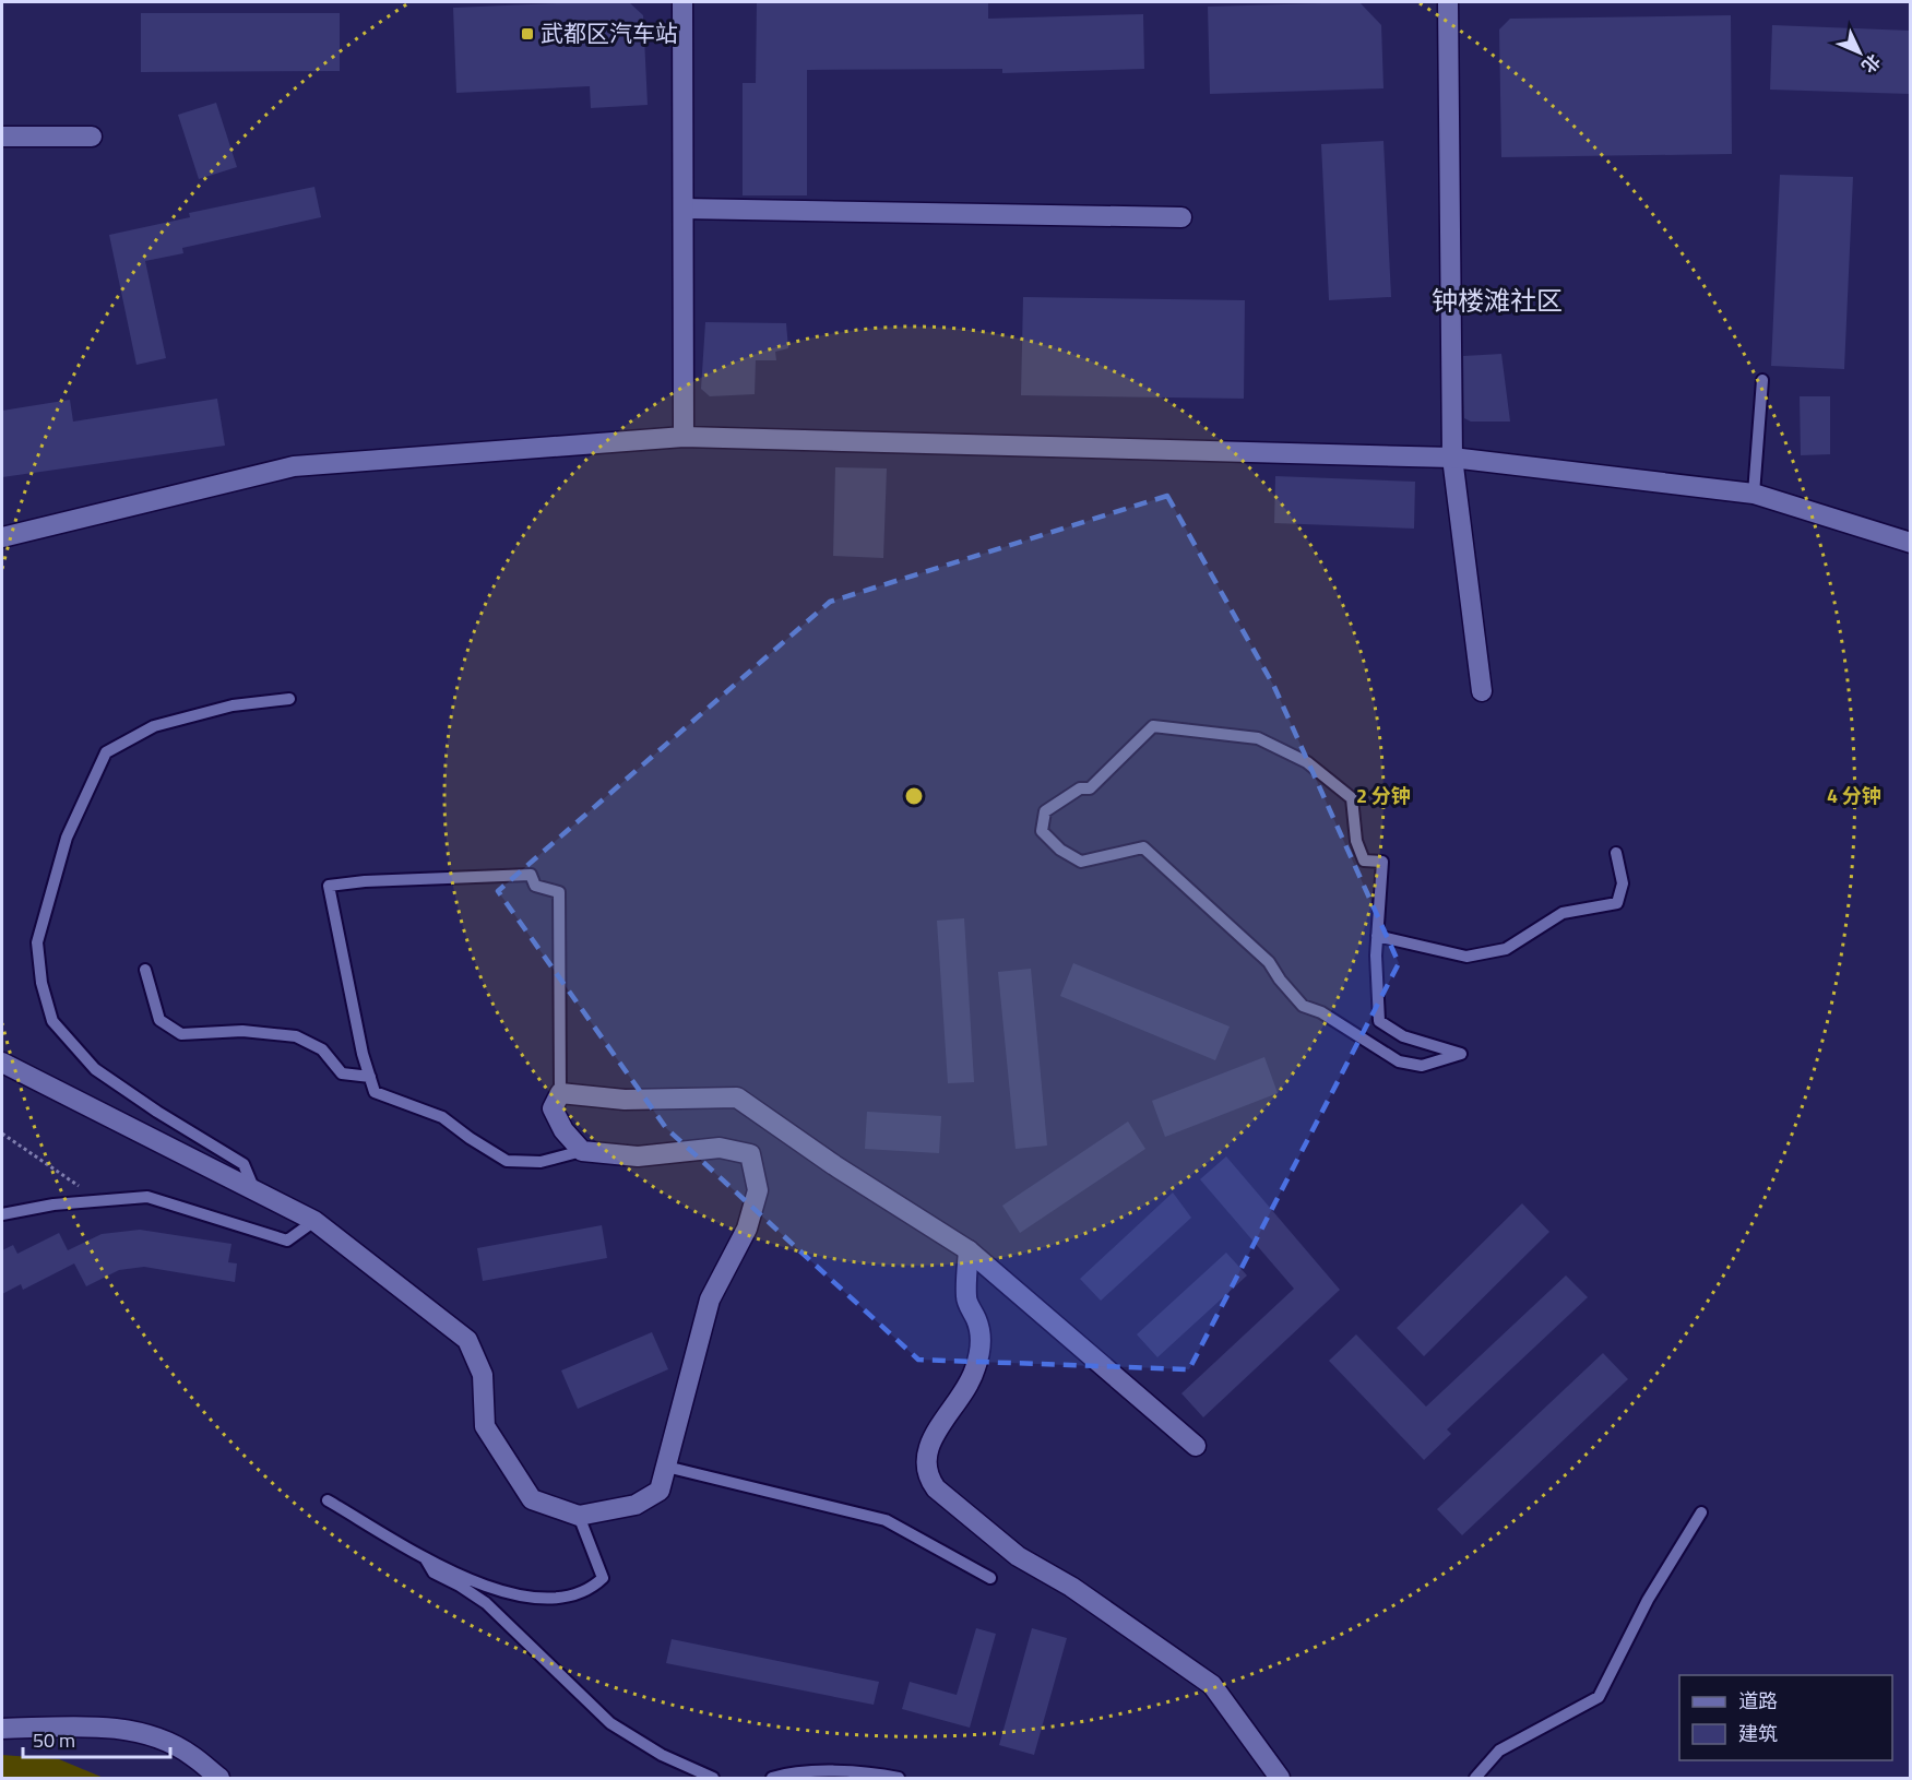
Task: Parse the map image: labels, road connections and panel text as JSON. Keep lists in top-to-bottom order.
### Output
{
  "districts": ["钟楼滩社区"],
  "places": {
    "transit": ["武都区汽车站"]
  },
  "legend": ["道路", "建筑"],
  "scale_bar": "50 m",
  "north": "bottom right",
  "rings": ["2 分钟", "4 分钟"]
}
